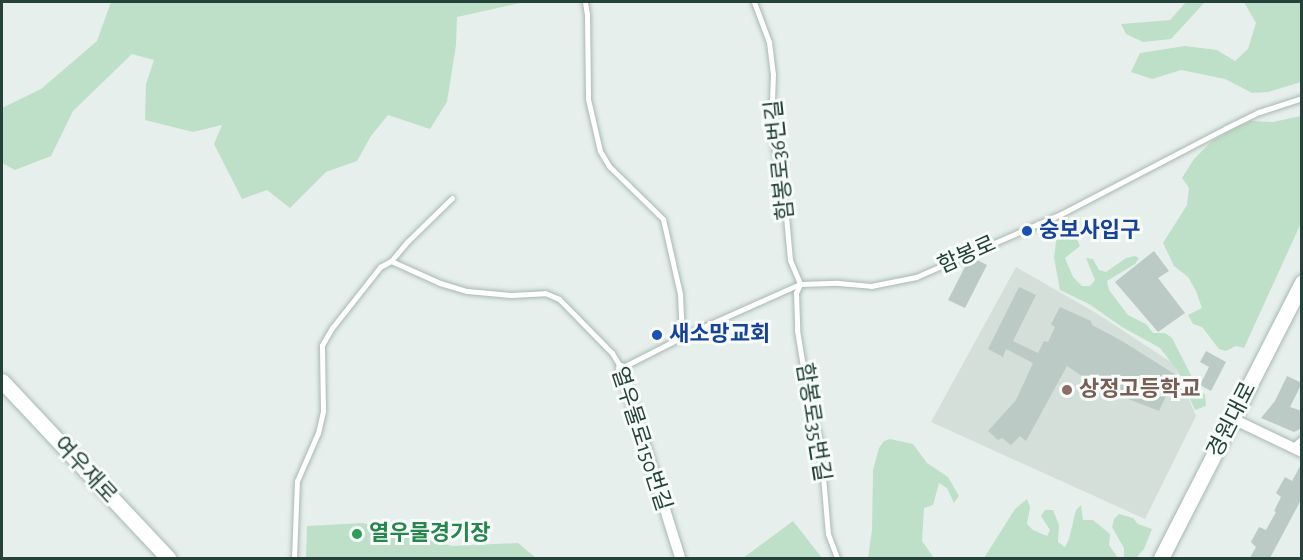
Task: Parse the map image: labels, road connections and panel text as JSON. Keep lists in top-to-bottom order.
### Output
{
  "streets": {
    "main road": ["경원대로", "여우재로"],
    "street": ["열우물로150번길"],
    "lane": ["함봉로36번길", "함봉로", "함봉로35번길"]
  },
  "crossings": [
    ["함봉로36번길", "함봉로"],
    ["함봉로36번길", "함봉로35번길"],
    ["함봉로", "함봉로35번길"],
    ["함봉로", "열우물로150번길"]
  ],
  "places": [
    "숭보사입구",
    "새소망교회",
    "상정고등학교",
    "열우물경기장"
  ]
}
